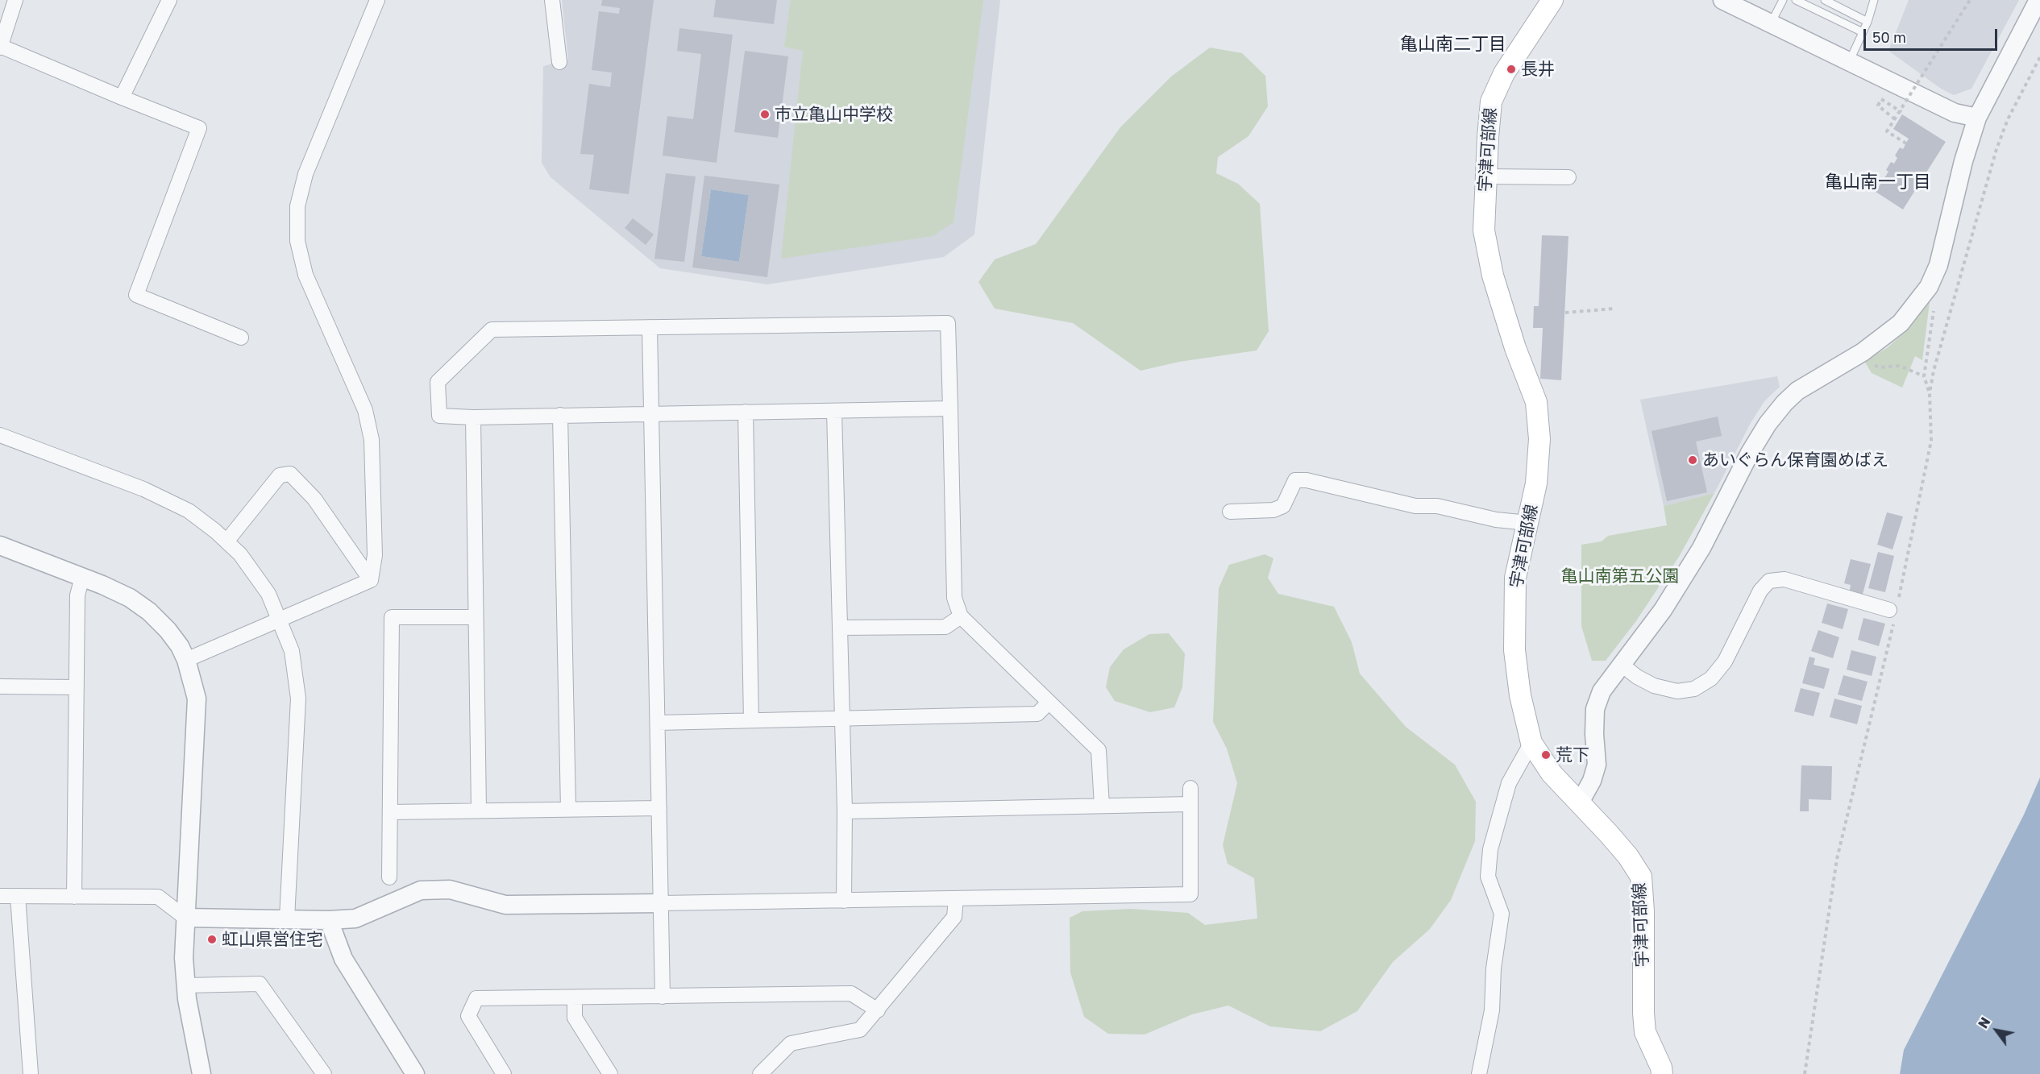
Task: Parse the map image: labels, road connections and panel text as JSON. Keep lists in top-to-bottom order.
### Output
{
  "streets": {
    "main road": ["宇津可部線"]
  },
  "districts": ["亀山南二丁目", "亀山南一丁目"],
  "parks": ["亀山南第五公園"],
  "places": [
    "長井",
    "市立亀山中学校",
    "あいぐらん保育園めばえ",
    "荒下",
    "虹山県営住宅"
  ],
  "scale_bar": "50 m",
  "north": "top left"
}
